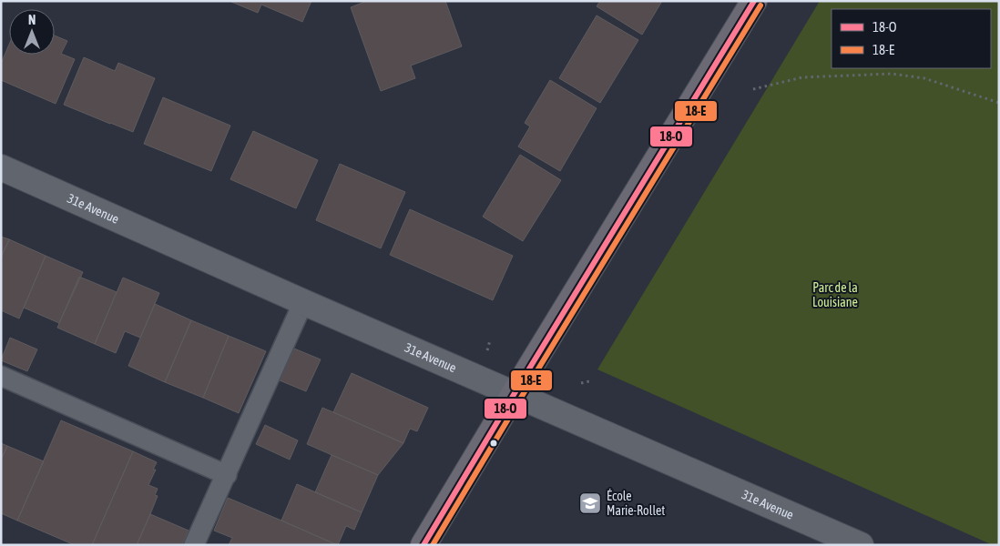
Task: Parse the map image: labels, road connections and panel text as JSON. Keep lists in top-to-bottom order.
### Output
{
  "streets": {
    "street": ["31e Avenue"]
  },
  "parks": ["Parc de la Louisiane"],
  "places": {
    "school or university": ["École Marie-Rollet"]
  },
  "lines": ["transit line 18-O", "transit line 18-E"],
  "legend": ["18-O", "18-E"],
  "north": "top"
}
